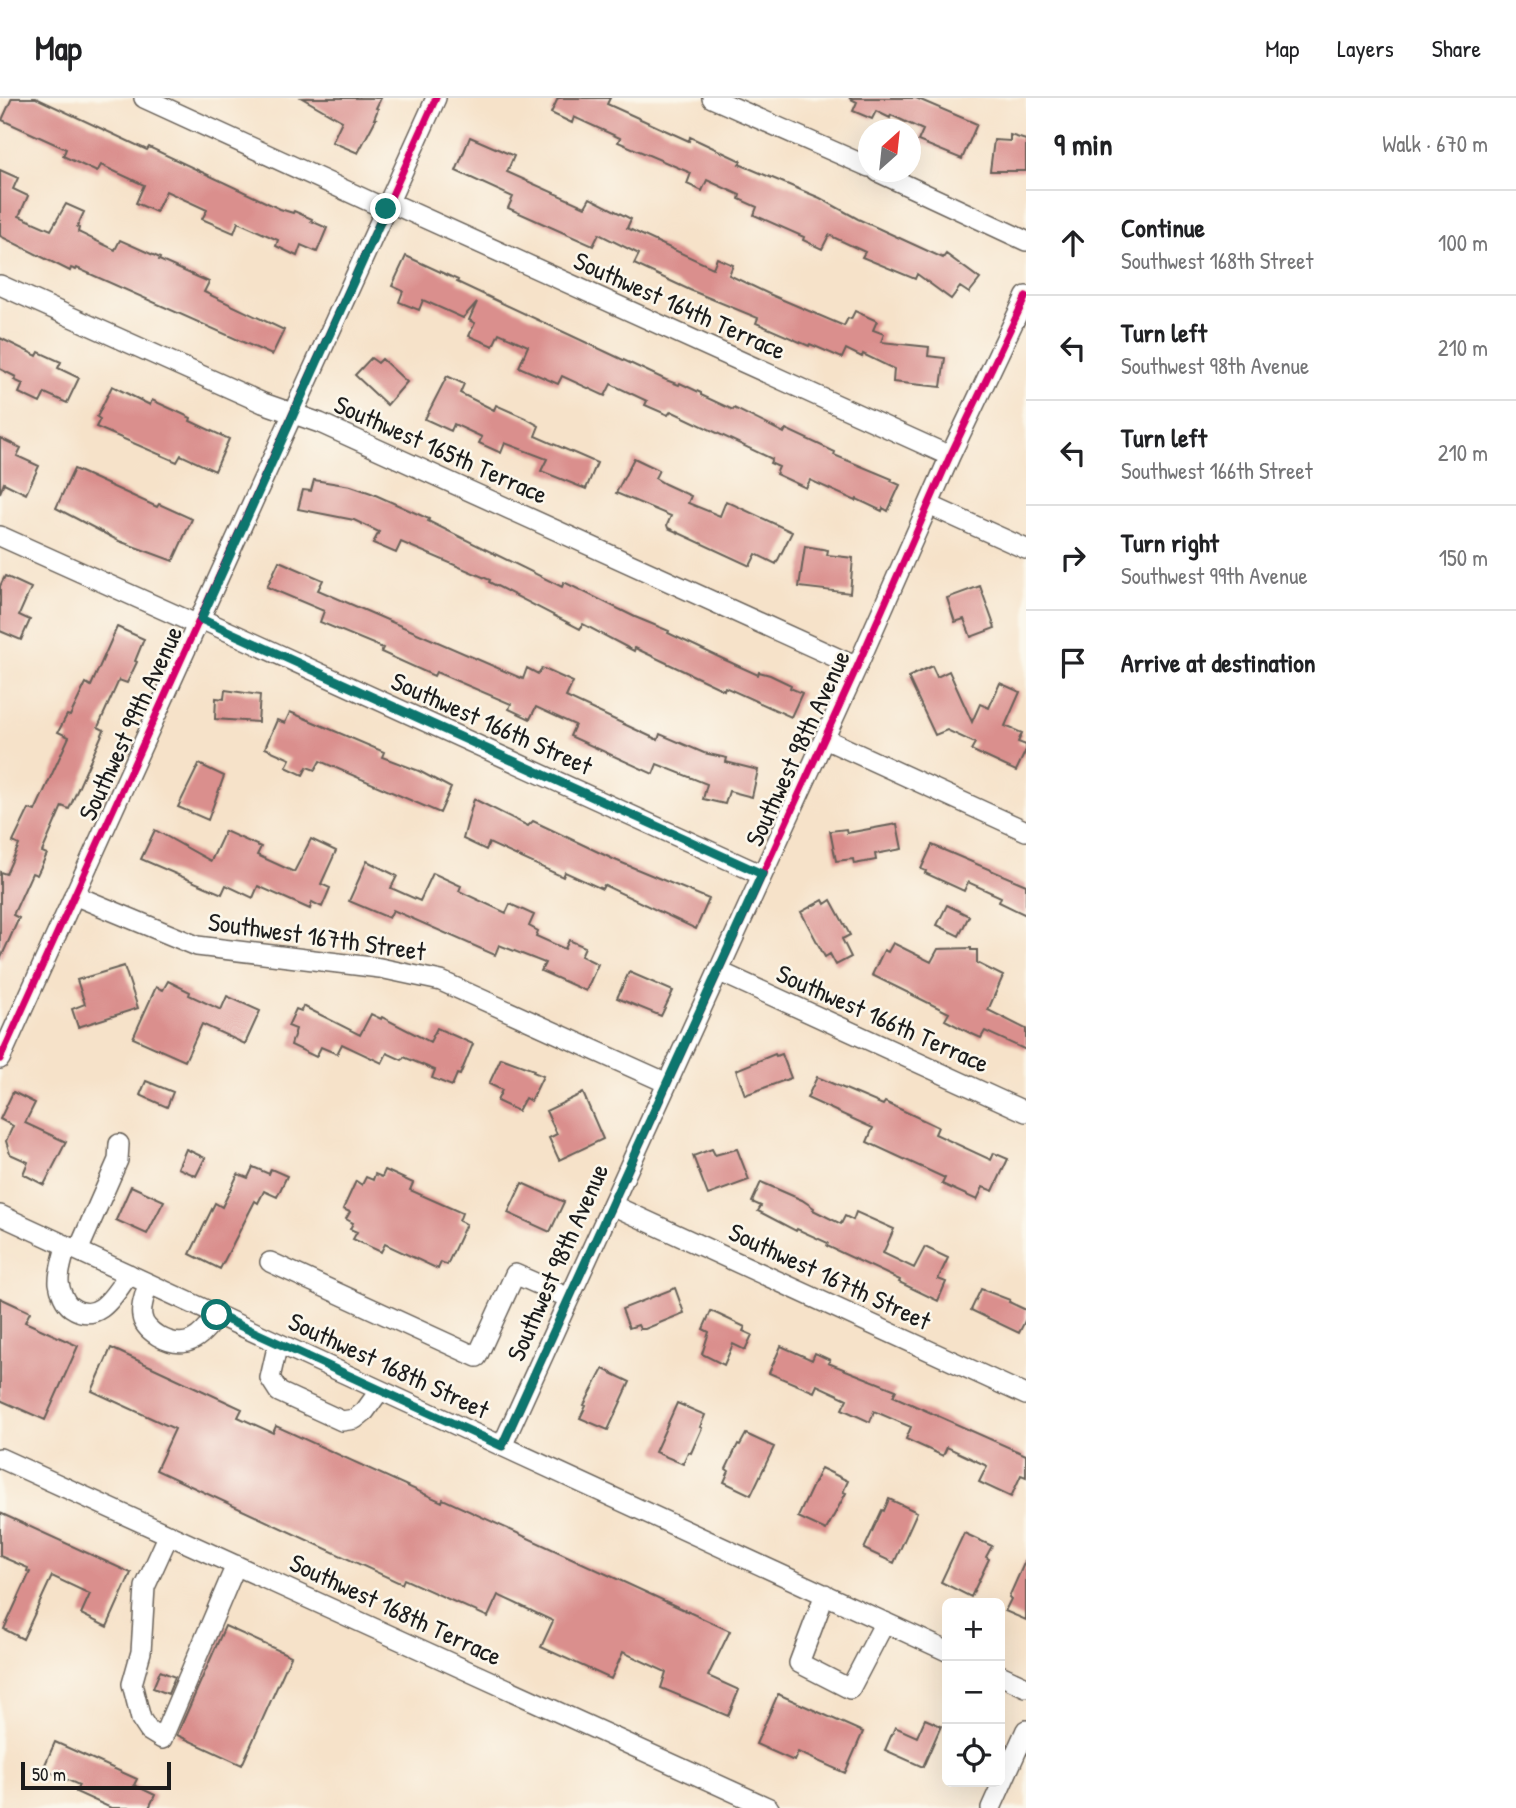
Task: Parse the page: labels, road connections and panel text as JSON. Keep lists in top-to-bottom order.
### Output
{
  "streets": {
    "street": [
      "Southwest 164th Terrace",
      "Southwest 165th Terrace",
      "Southwest 99th Avenue",
      "Southwest 166th Street",
      "Southwest 98th Avenue",
      "Southwest 167th Street",
      "Southwest 166th Terrace",
      "Southwest 168th Street",
      "Southwest 168th Terrace"
    ]
  },
  "crossings": [
    ["Southwest 164th Terrace", "Southwest 99th Avenue"],
    ["Southwest 164th Terrace", "Southwest 98th Avenue"],
    ["Southwest 165th Terrace", "Southwest 99th Avenue"],
    ["Southwest 165th Terrace", "Southwest 98th Avenue"],
    ["Southwest 99th Avenue", "Southwest 166th Street"],
    ["Southwest 99th Avenue", "Southwest 167th Street"],
    ["Southwest 166th Street", "Southwest 98th Avenue"],
    ["Southwest 98th Avenue", "Southwest 167th Street"],
    ["Southwest 98th Avenue", "Southwest 166th Terrace"],
    ["Southwest 98th Avenue", "Southwest 168th Street"]
  ],
  "scale_bar": "50 m",
  "north": "top right",
  "page": {
    "header": "Map",
    "nav": ["Map", "Layers", "Share"],
    "heading": ["9 min", "Walk · 670 m"],
    "list": [
      ["Continue", "Southwest 168th Street", "100 m"],
      ["Turn left", "Southwest 98th Avenue", "210 m"],
      ["Turn left", "Southwest 166th Street", "210 m"],
      ["Turn right", "Southwest 99th Avenue", "150 m"],
      "Arrive at destination"
    ],
    "map_buttons": ["+", "−"],
    "scale": "50 m"
  }
}
